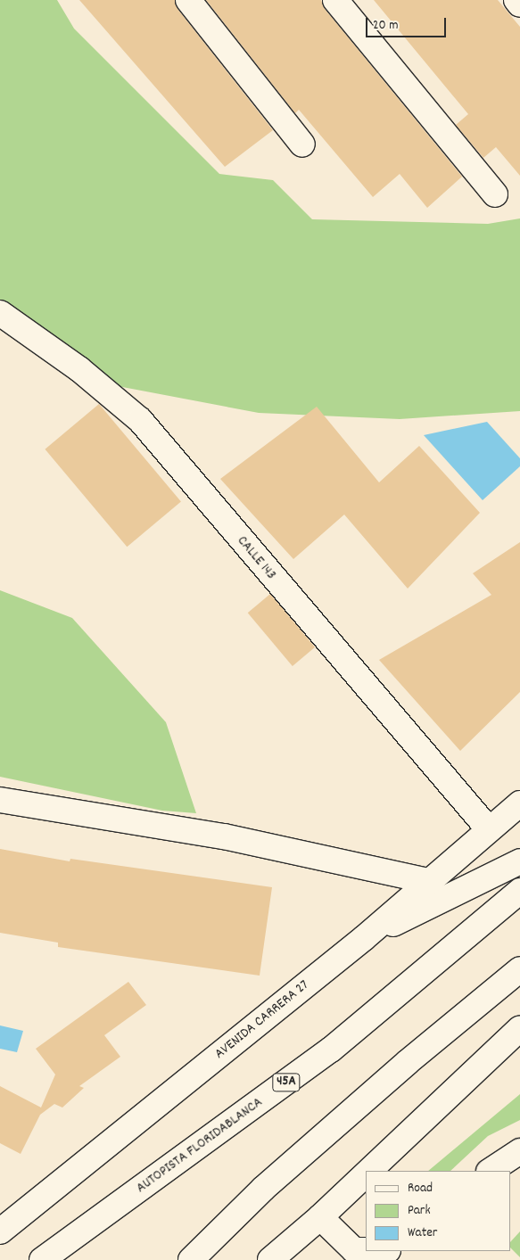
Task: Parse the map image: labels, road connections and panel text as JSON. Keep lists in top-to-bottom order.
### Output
{
  "streets": {
    "main road": [
      "CALLE 143",
      "AVENIDA CARRERA 27",
      "45A",
      "AUTOPISTA FLORIDABLANCA"
    ]
  },
  "crossings": [
    ["CALLE 143", "AVENIDA CARRERA 27"]
  ],
  "legend": ["Road", "Park", "Water"],
  "scale_bar": "20 m"
}
